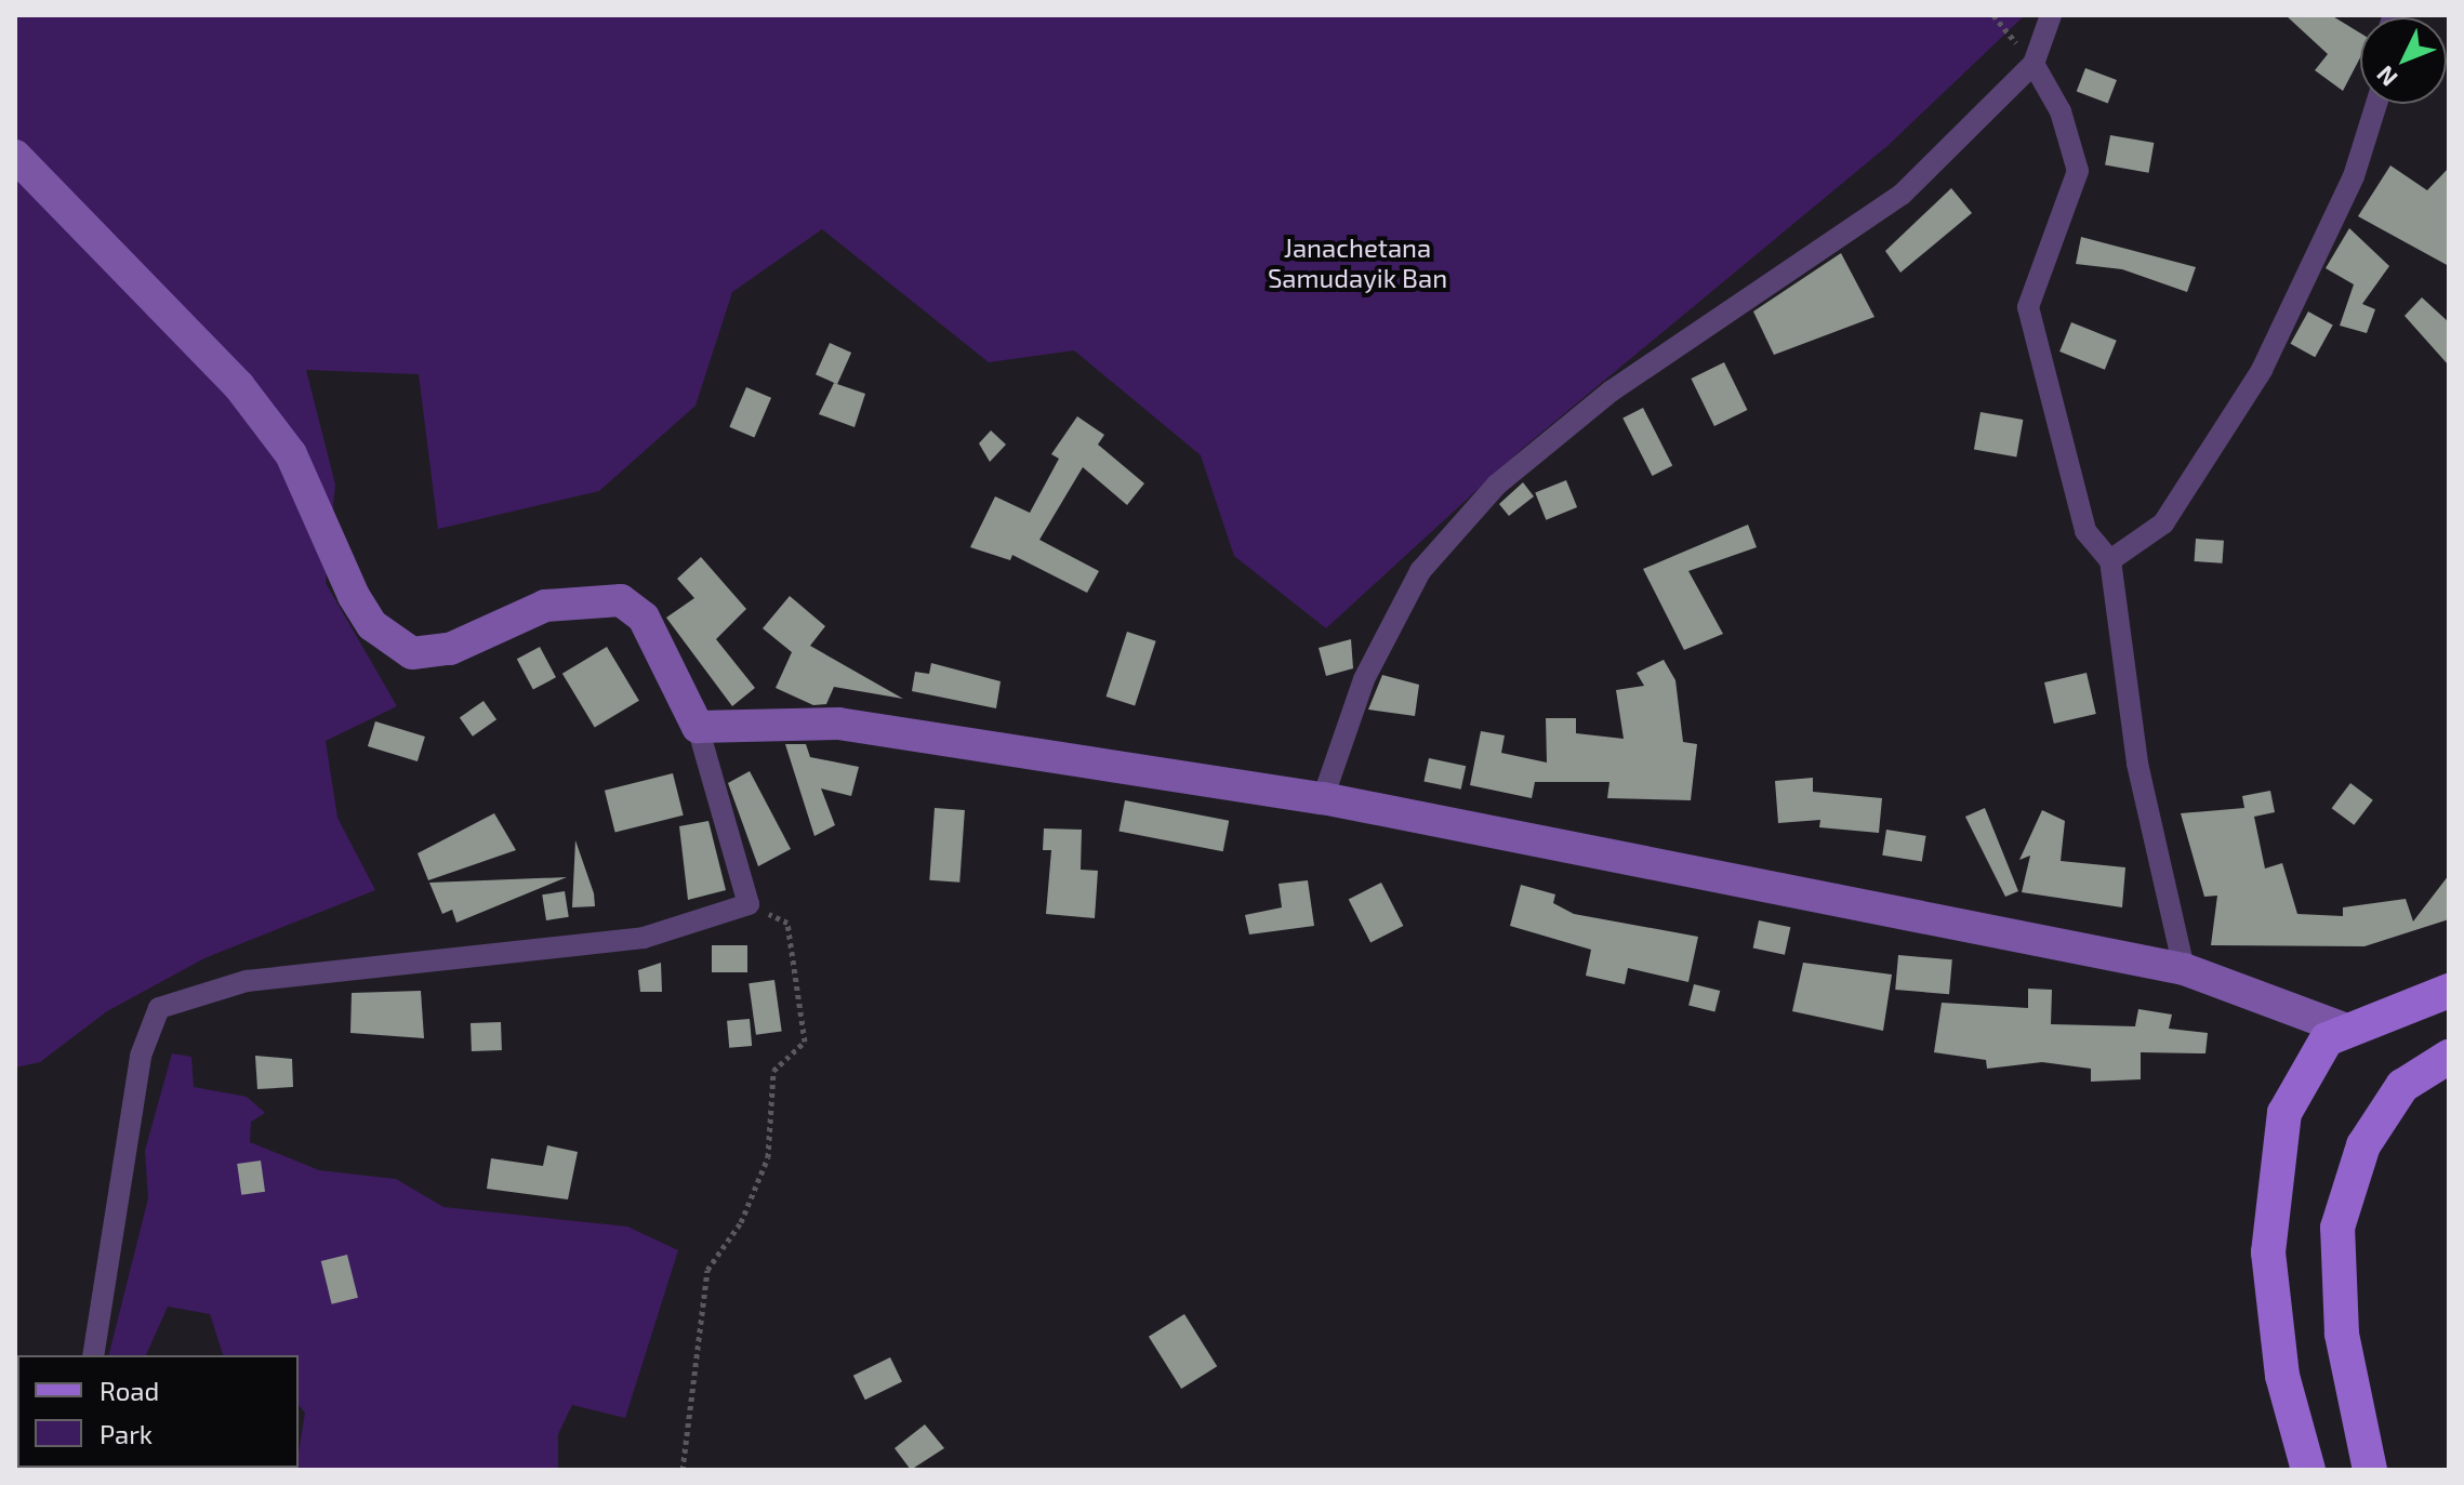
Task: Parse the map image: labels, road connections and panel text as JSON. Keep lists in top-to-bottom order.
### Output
{
  "parks": ["Janachetana Samudayik Ban"],
  "legend": ["Road", "Park"],
  "north": "bottom left"
}
